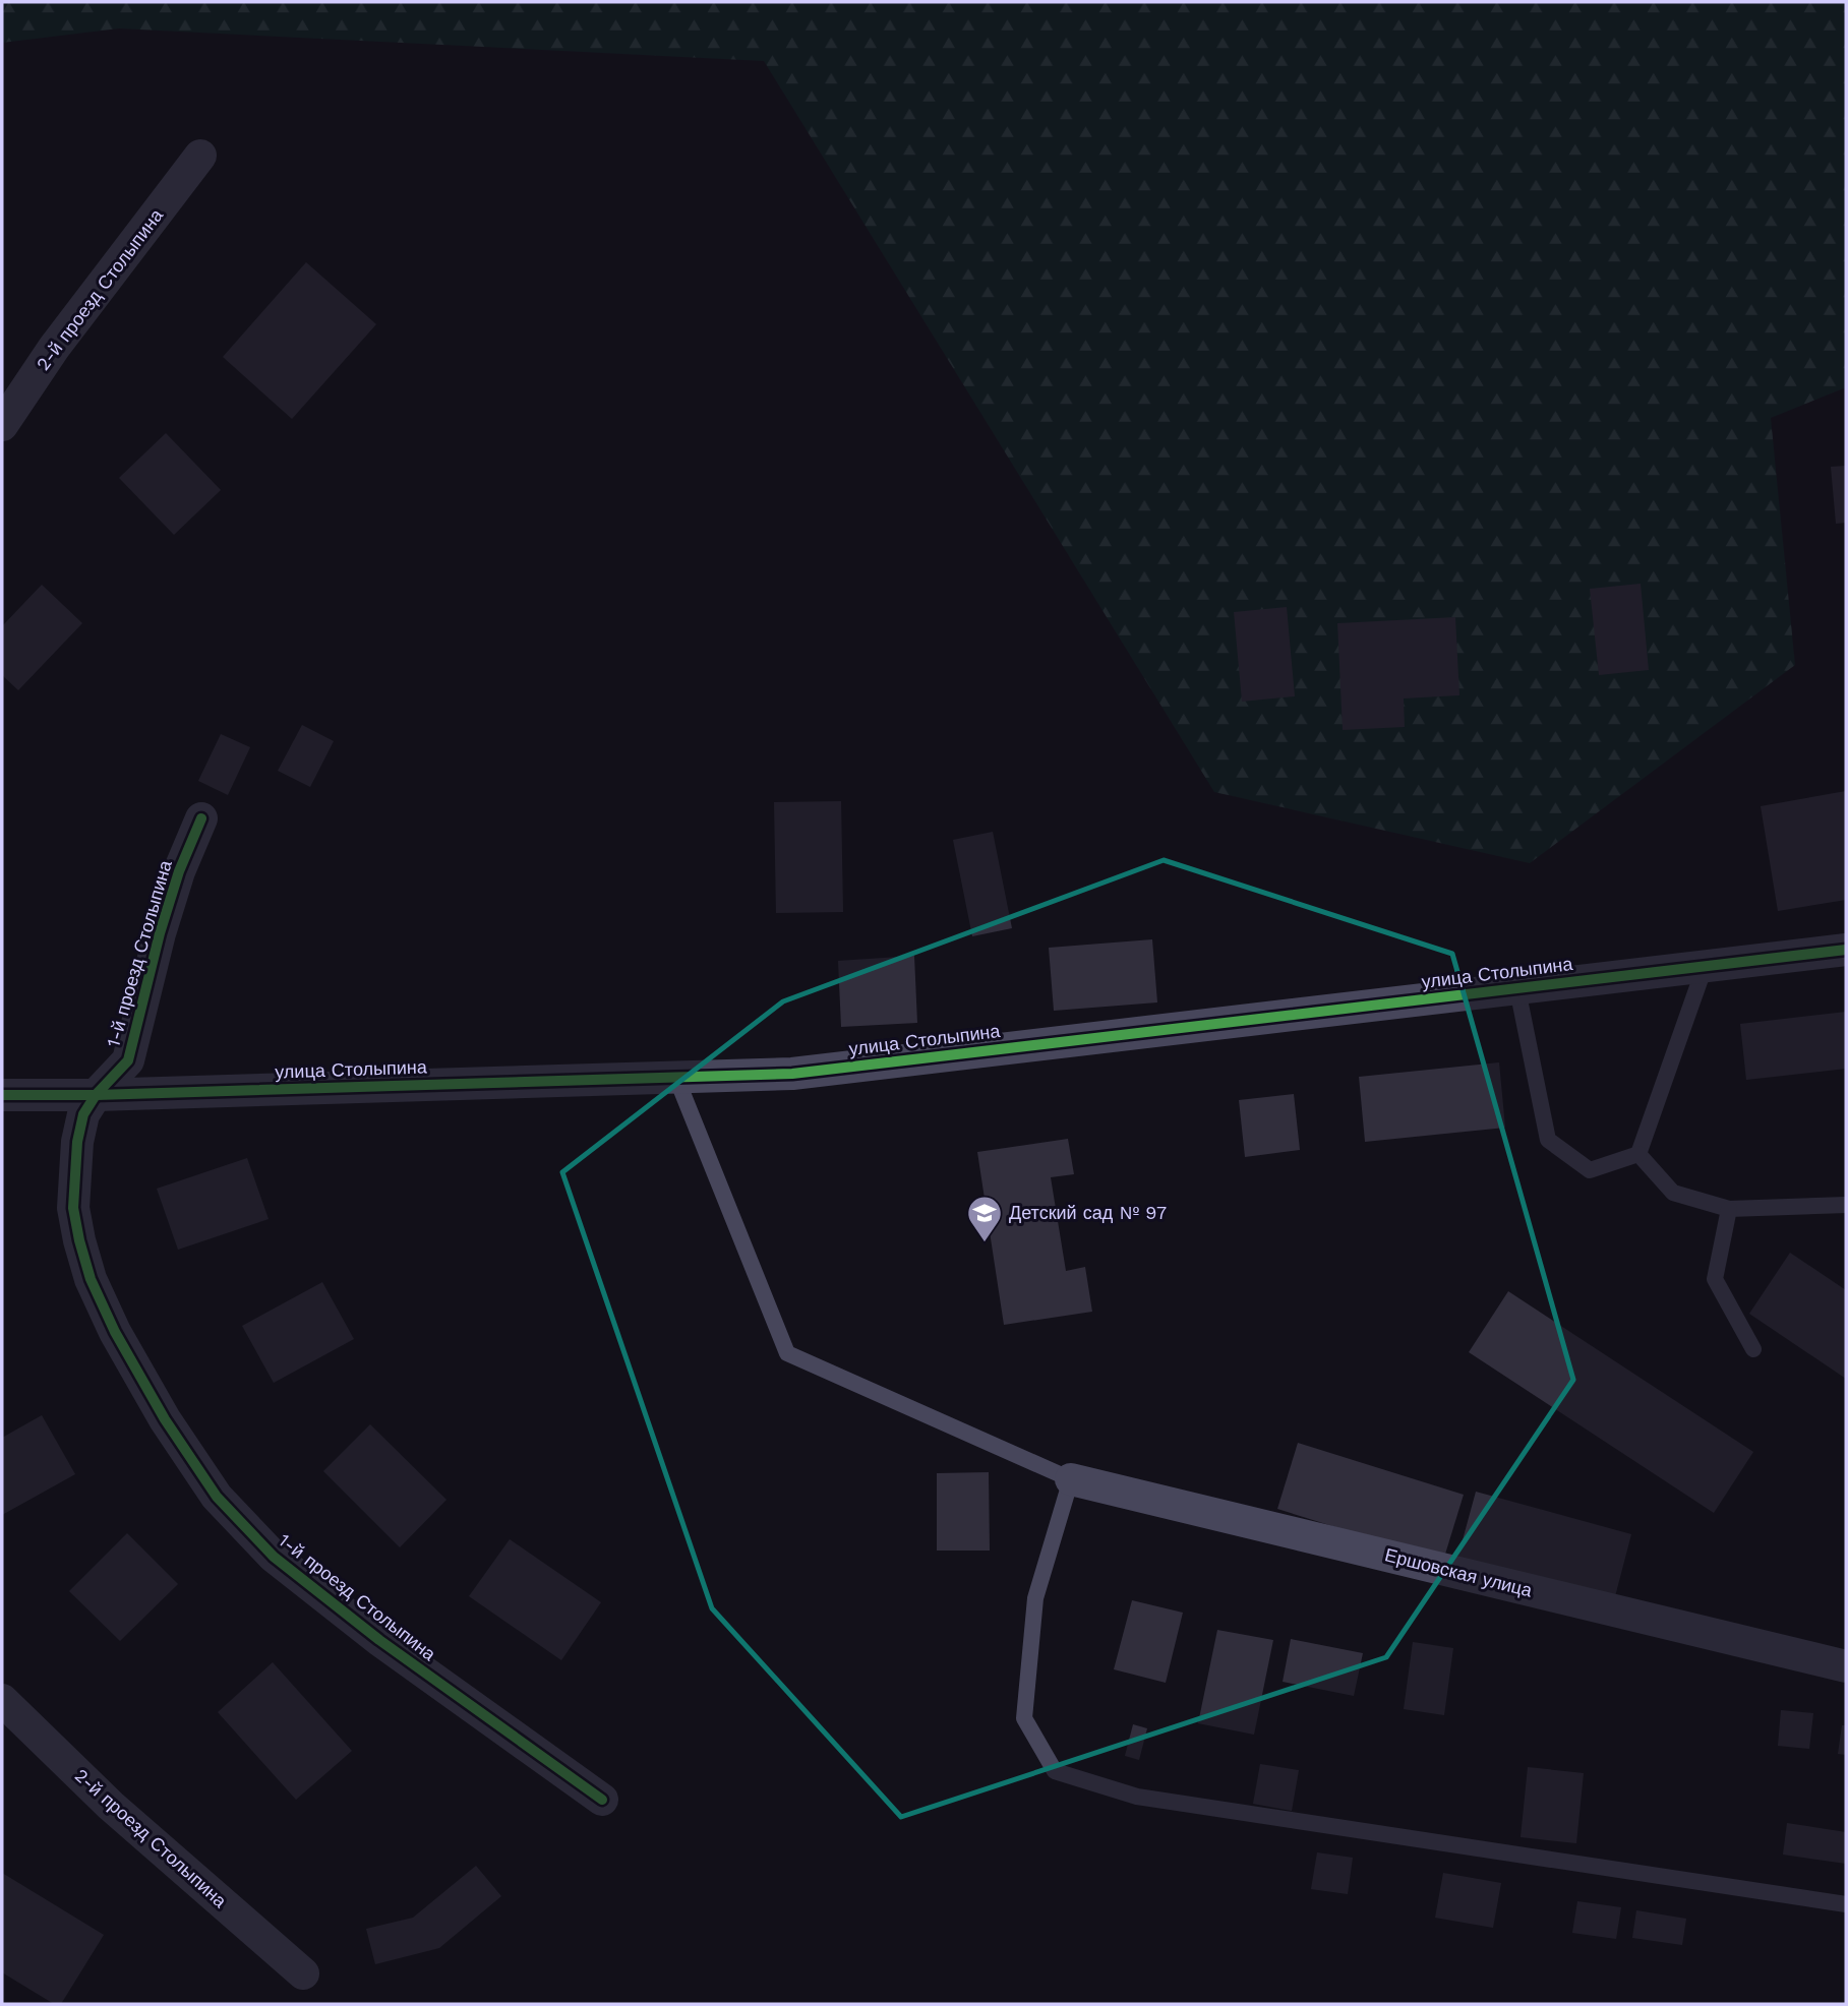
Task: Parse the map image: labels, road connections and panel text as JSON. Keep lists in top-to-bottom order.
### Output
{
  "streets": {
    "street": [
      "2-й проезд Столыпина",
      "1-й проезд Столыпина",
      "улица Столыпина",
      "Ершовская улица"
    ]
  },
  "crossings": [
    ["1-й проезд Столыпина", "улица Столыпина"]
  ],
  "places": {
    "school or university": ["Детский сад № 97"]
  }
}
